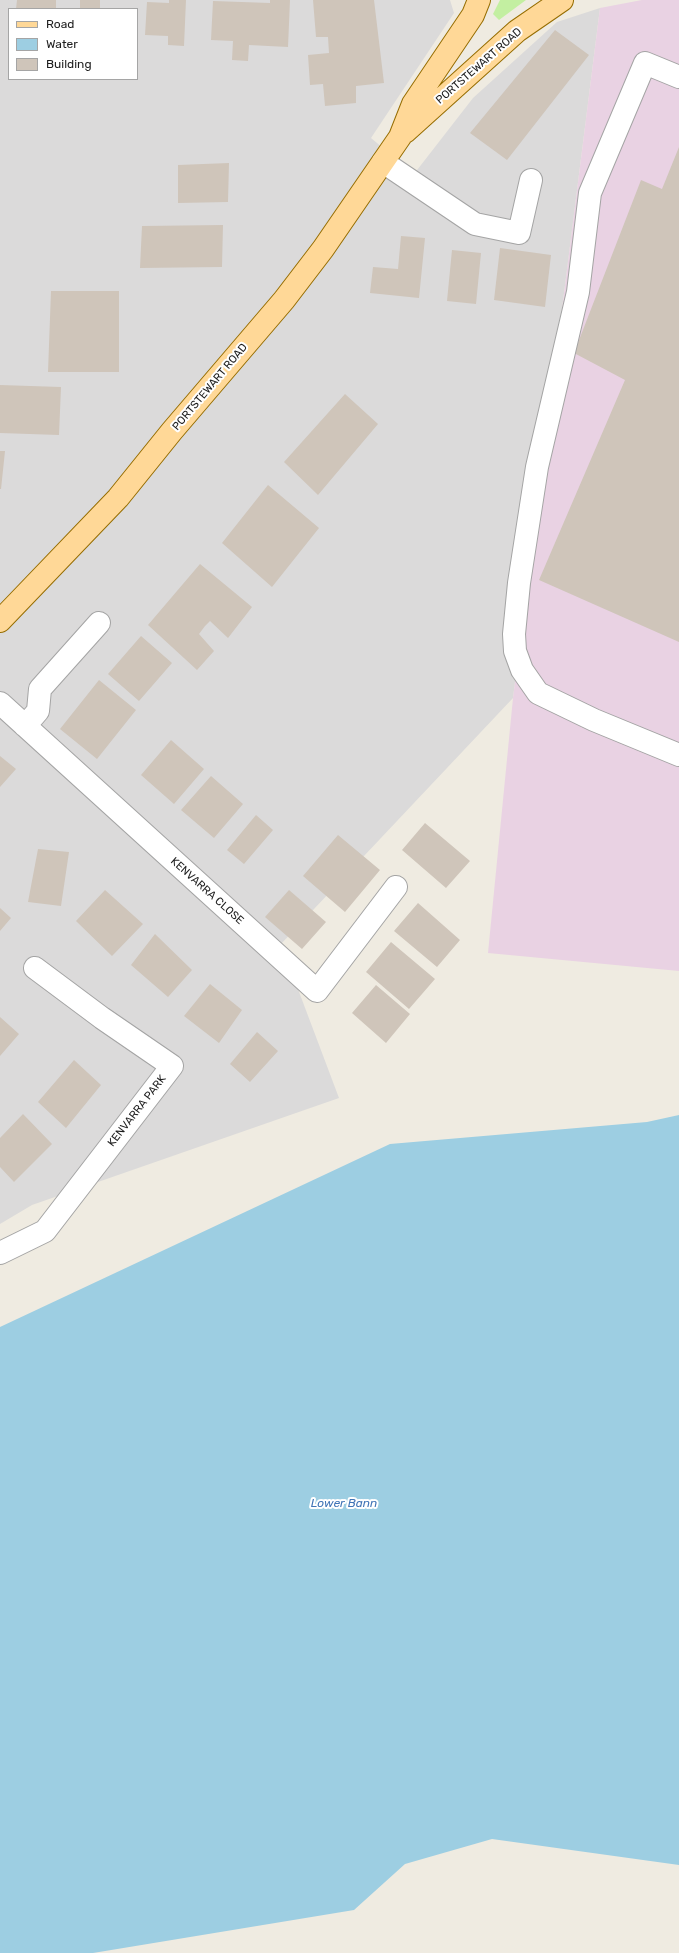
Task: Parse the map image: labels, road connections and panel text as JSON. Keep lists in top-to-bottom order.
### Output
{
  "streets": {
    "main road": ["PORTSTEWART ROAD"],
    "street": ["KENVARRA CLOSE", "KENVARRA PARK"]
  },
  "water": ["Lower Bann"],
  "legend": ["Road", "Water", "Building"]
}
